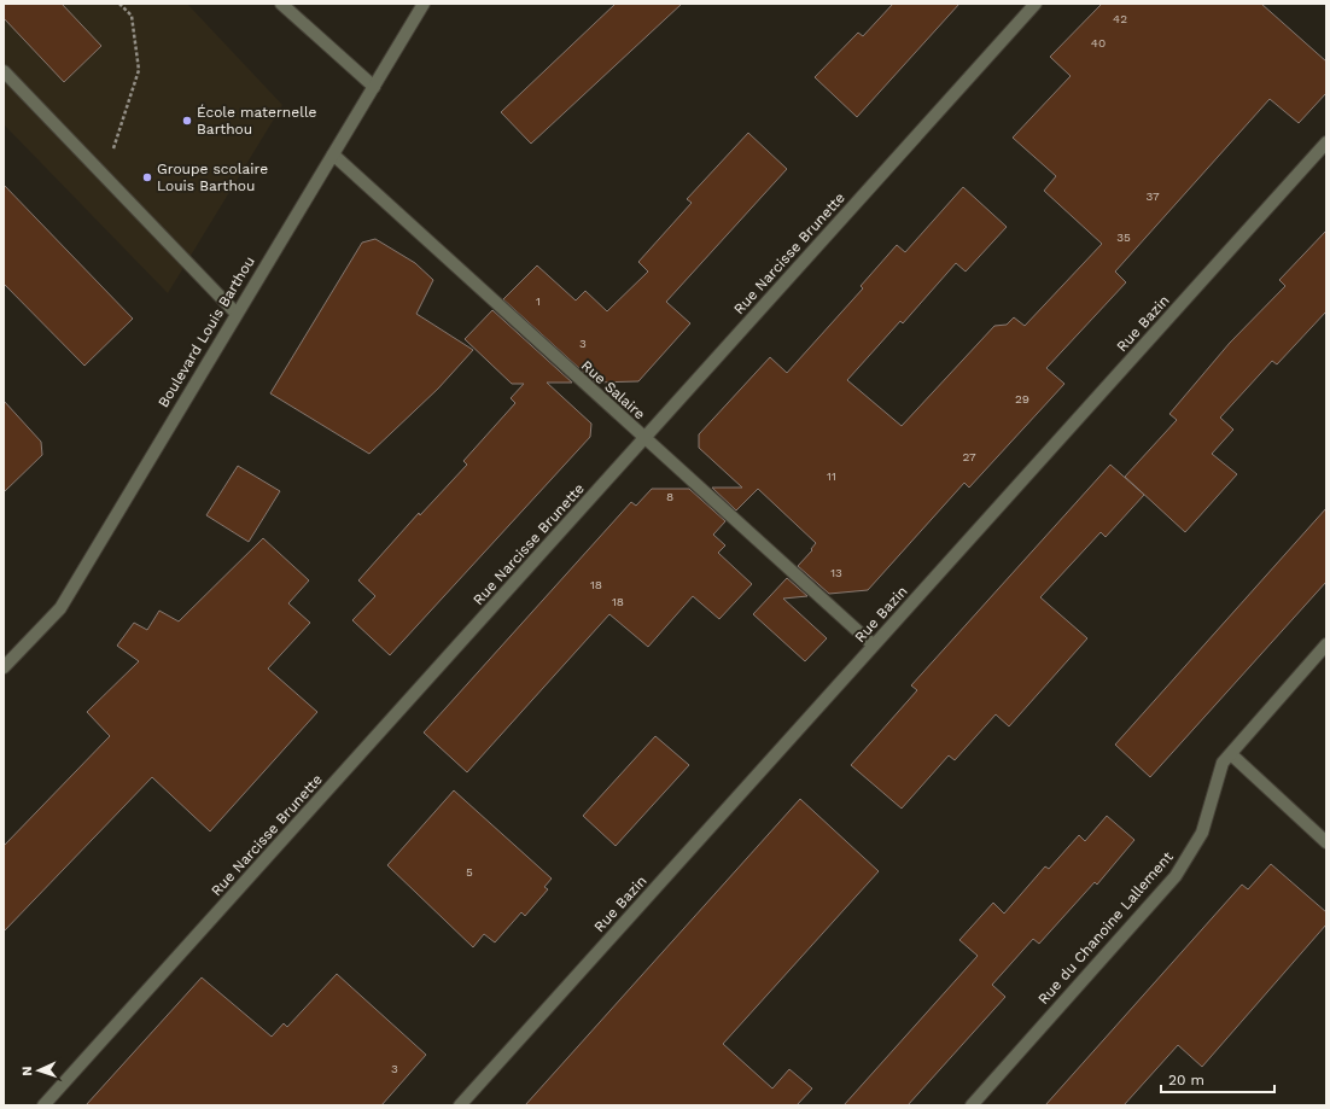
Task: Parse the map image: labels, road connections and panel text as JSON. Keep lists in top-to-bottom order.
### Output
{
  "streets": {
    "street": [
      "Rue Narcisse Brunette",
      "Rue Bazin",
      "Boulevard Louis Barthou",
      "Rue Salaire",
      "Rue du Chanoine Lallement"
    ]
  },
  "crossings": [
    ["Rue Narcisse Brunette", "Rue Salaire"],
    ["Rue Bazin", "Rue Salaire"],
    ["Boulevard Louis Barthou", "Rue Salaire"]
  ],
  "places": ["École maternelle Barthou", "Groupe scolaire Louis Barthou"],
  "house_numbers": [
    "42",
    "40",
    "37",
    "35",
    "1",
    "3",
    "29",
    "27",
    "11",
    "8",
    "13",
    "18",
    "18",
    "5",
    "3"
  ],
  "scale_bar": "20 m",
  "north": "left"
}
